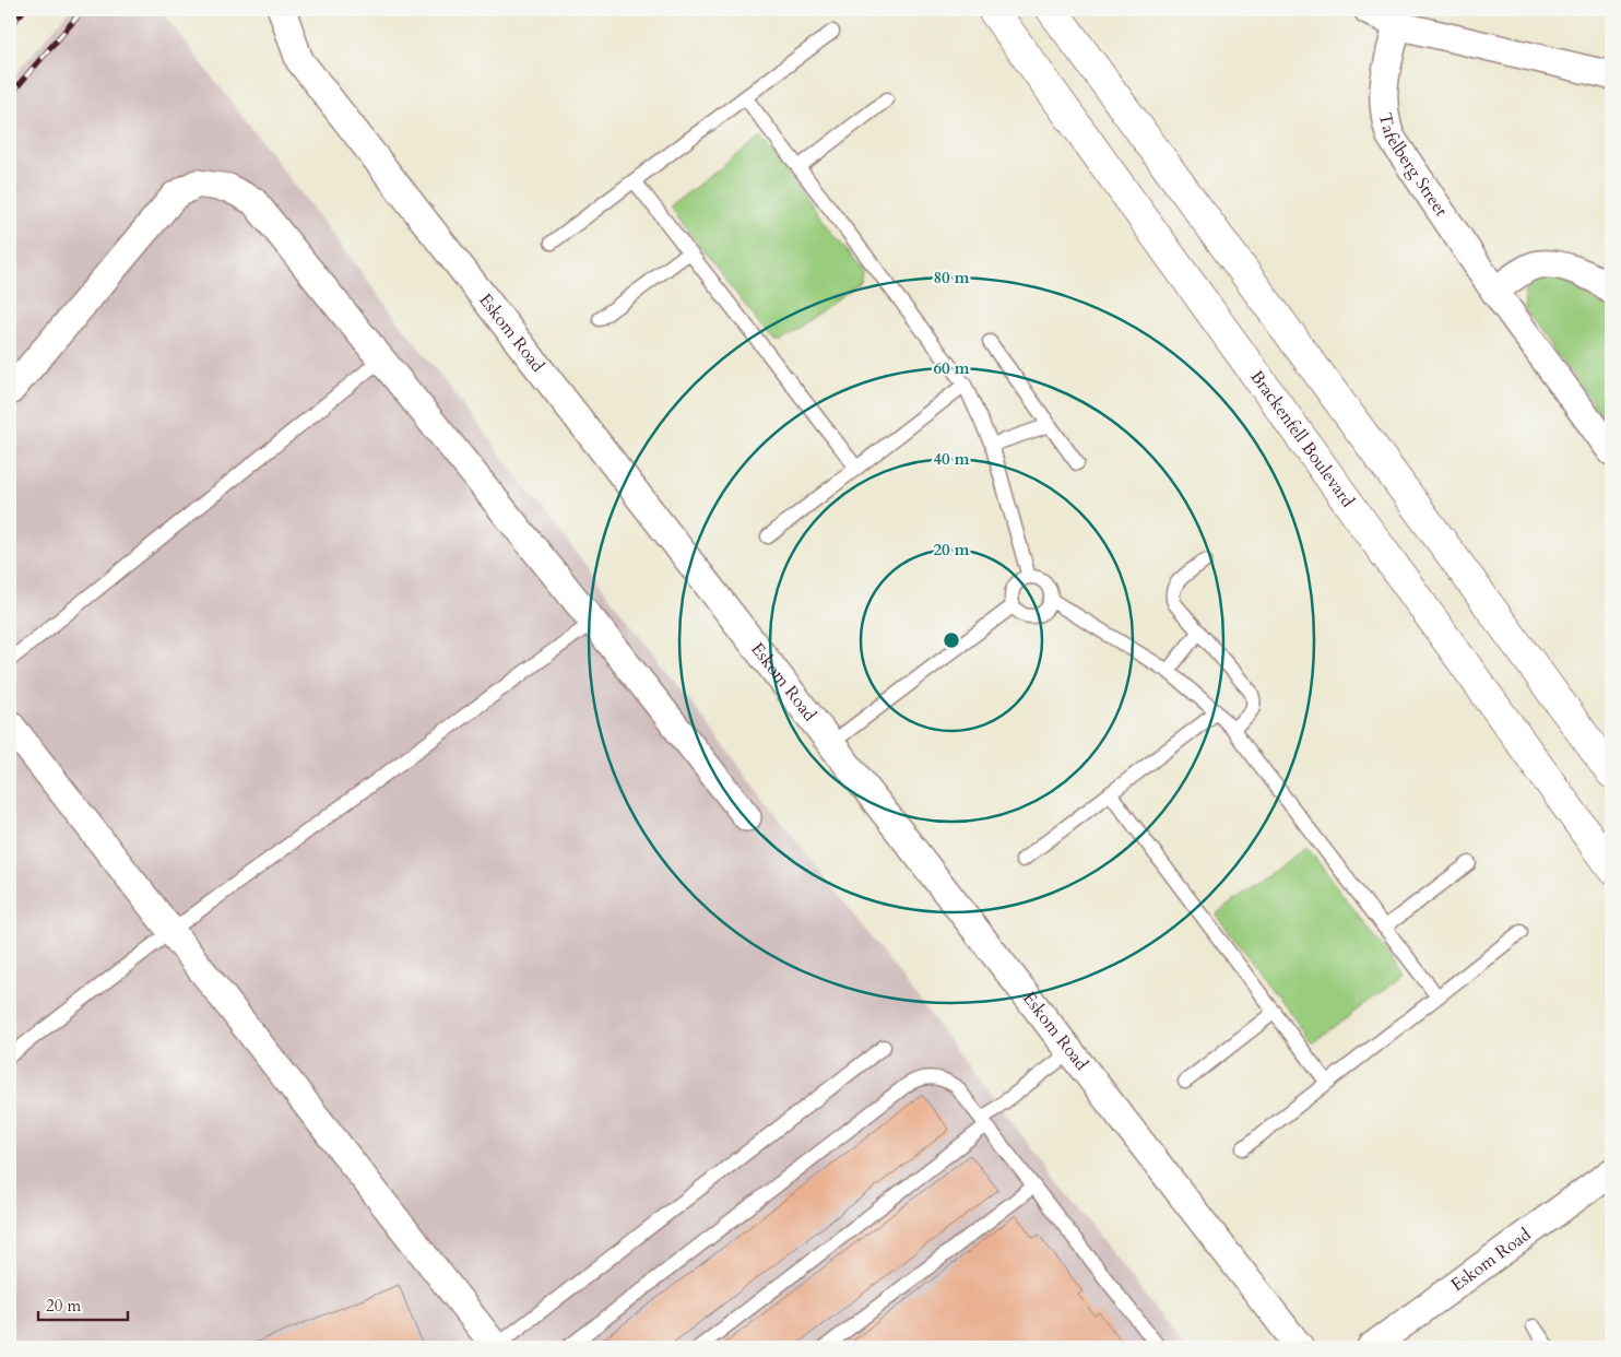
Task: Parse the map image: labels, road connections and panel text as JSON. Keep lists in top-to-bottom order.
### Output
{
  "streets": {
    "street": ["Tafelberg Street", "Eskom Road", "Brackenfell Boulevard"]
  },
  "scale_bar": "20 m",
  "rings": [
    "80 m",
    "60 m",
    "40 m",
    "20 m"
  ]
}
